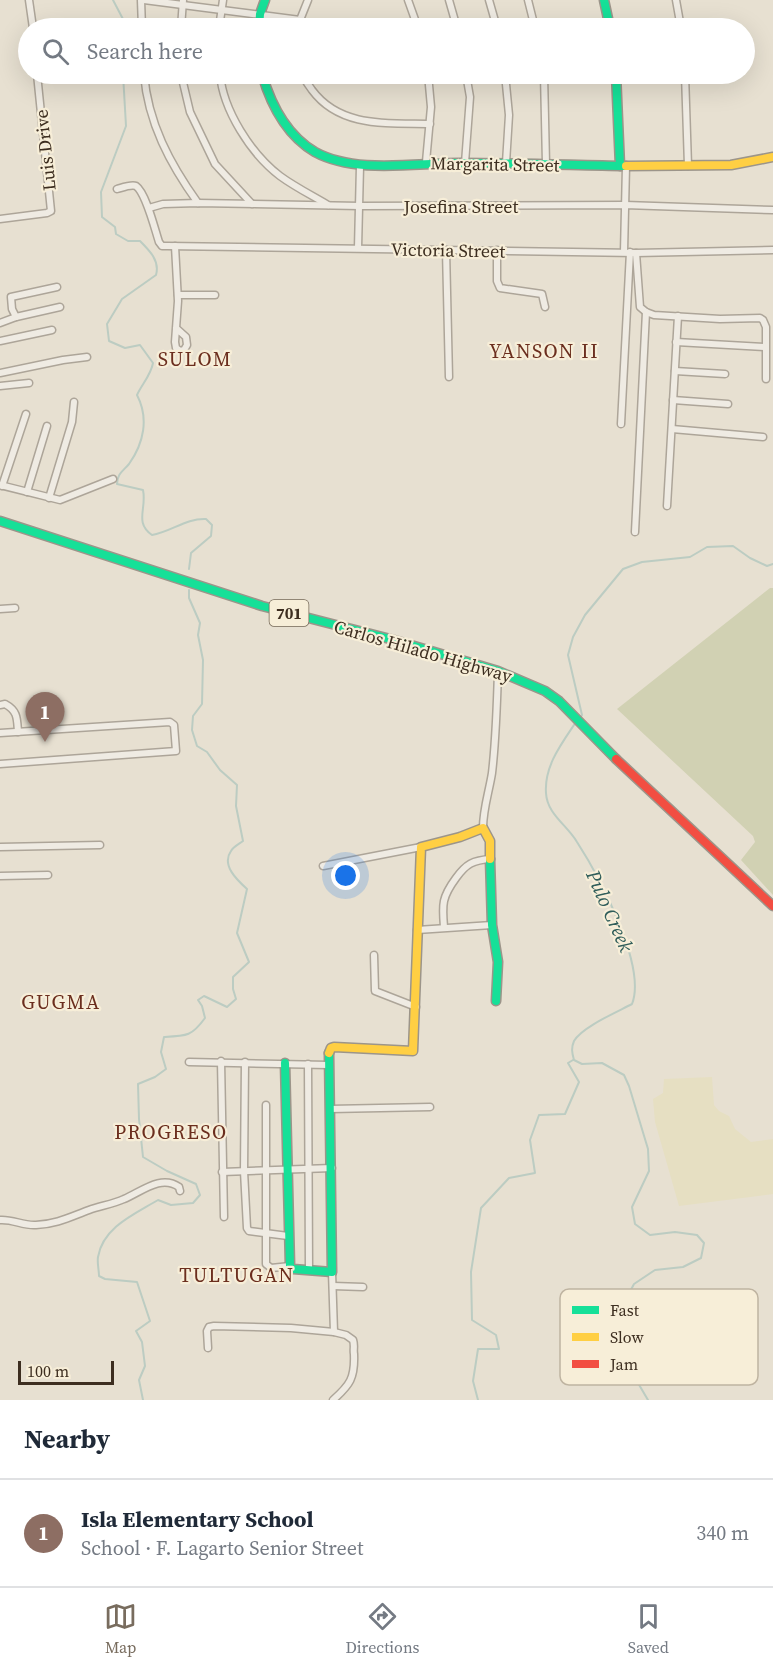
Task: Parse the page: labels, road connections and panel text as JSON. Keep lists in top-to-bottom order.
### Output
{
  "streets": {
    "street": [
      "Luis Drive",
      "Margarita Street",
      "Josefina Street",
      "Victoria Street",
      "701",
      "Carlos Hilado Highway"
    ]
  },
  "districts": [
    "YANSON II",
    "SULOM",
    "GUGMA",
    "PROGRESO",
    "TULTUGAN"
  ],
  "water": ["Pulo Creek"],
  "legend": ["Fast", "Slow", "Jam"],
  "scale_bar": "100 m",
  "page": {
    "search": "Search here",
    "pins": "1",
    "scale": "100 m",
    "heading": "Nearby",
    "list": [
      {
        "mark": "1",
        "name": "Isla Elementary School",
        "note": "School · F. Lagarto Senior Street",
        "value": "340 m"
      }
    ],
    "nav": ["Map", "Directions", "Saved"]
  }
}
